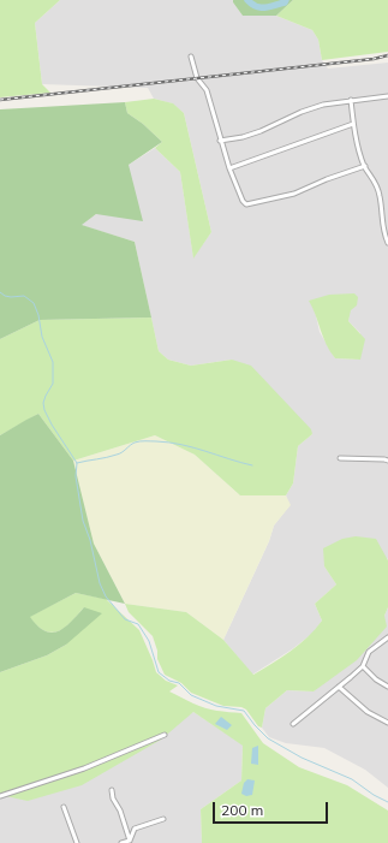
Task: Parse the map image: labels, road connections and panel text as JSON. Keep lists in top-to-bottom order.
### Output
{
  "scale_bar": "200 m"
}
